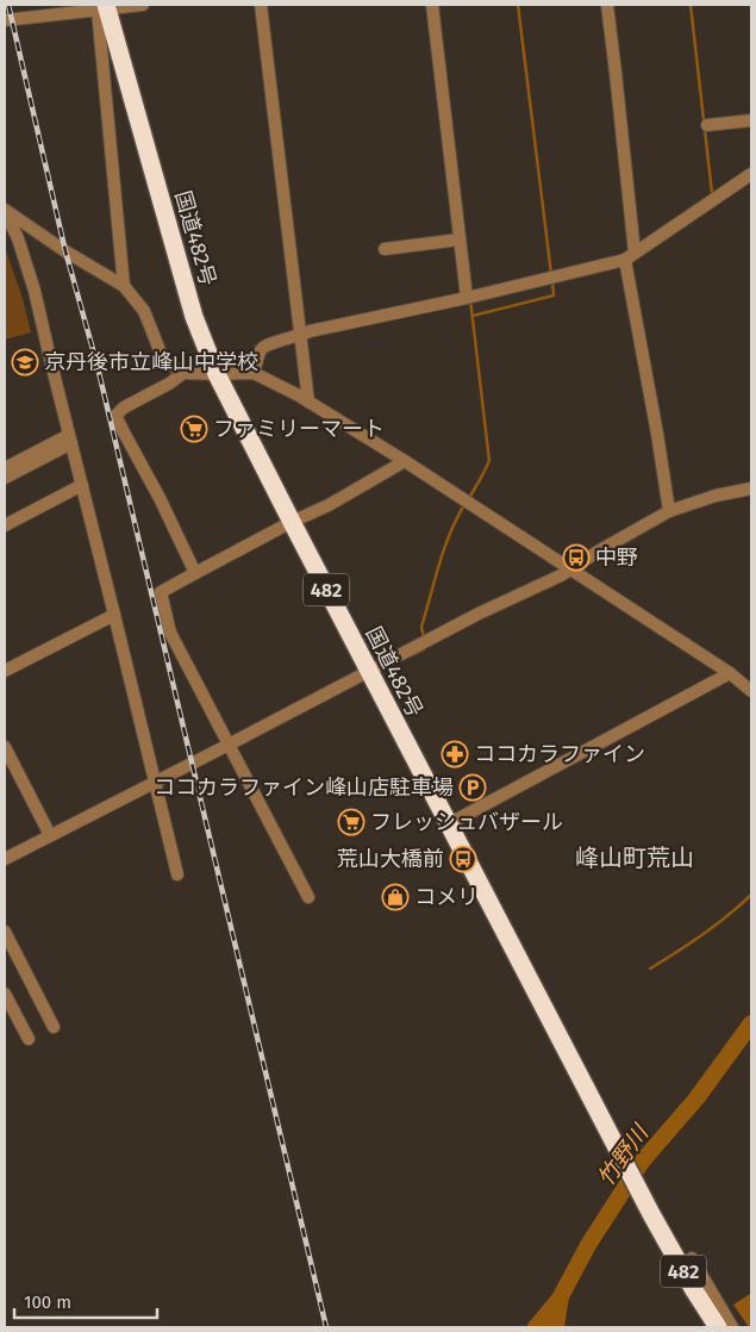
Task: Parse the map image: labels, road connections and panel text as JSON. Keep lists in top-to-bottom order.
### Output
{
  "streets": {
    "highway": ["国道482号", "482"]
  },
  "districts": ["峰山町荒山"],
  "water": ["竹野川"],
  "places": {
    "school or university": ["京丹後市立峰山中学校"],
    "supermarket": ["ファミリーマート", "フレッシュバザール"],
    "bus stop": ["中野", "荒山大橋前"],
    "pharmacy": ["ココカラファイン"],
    "parking": ["ココカラファイン峰山店駐車場"],
    "shop": ["コメリ"]
  },
  "scale_bar": "100 m"
}
